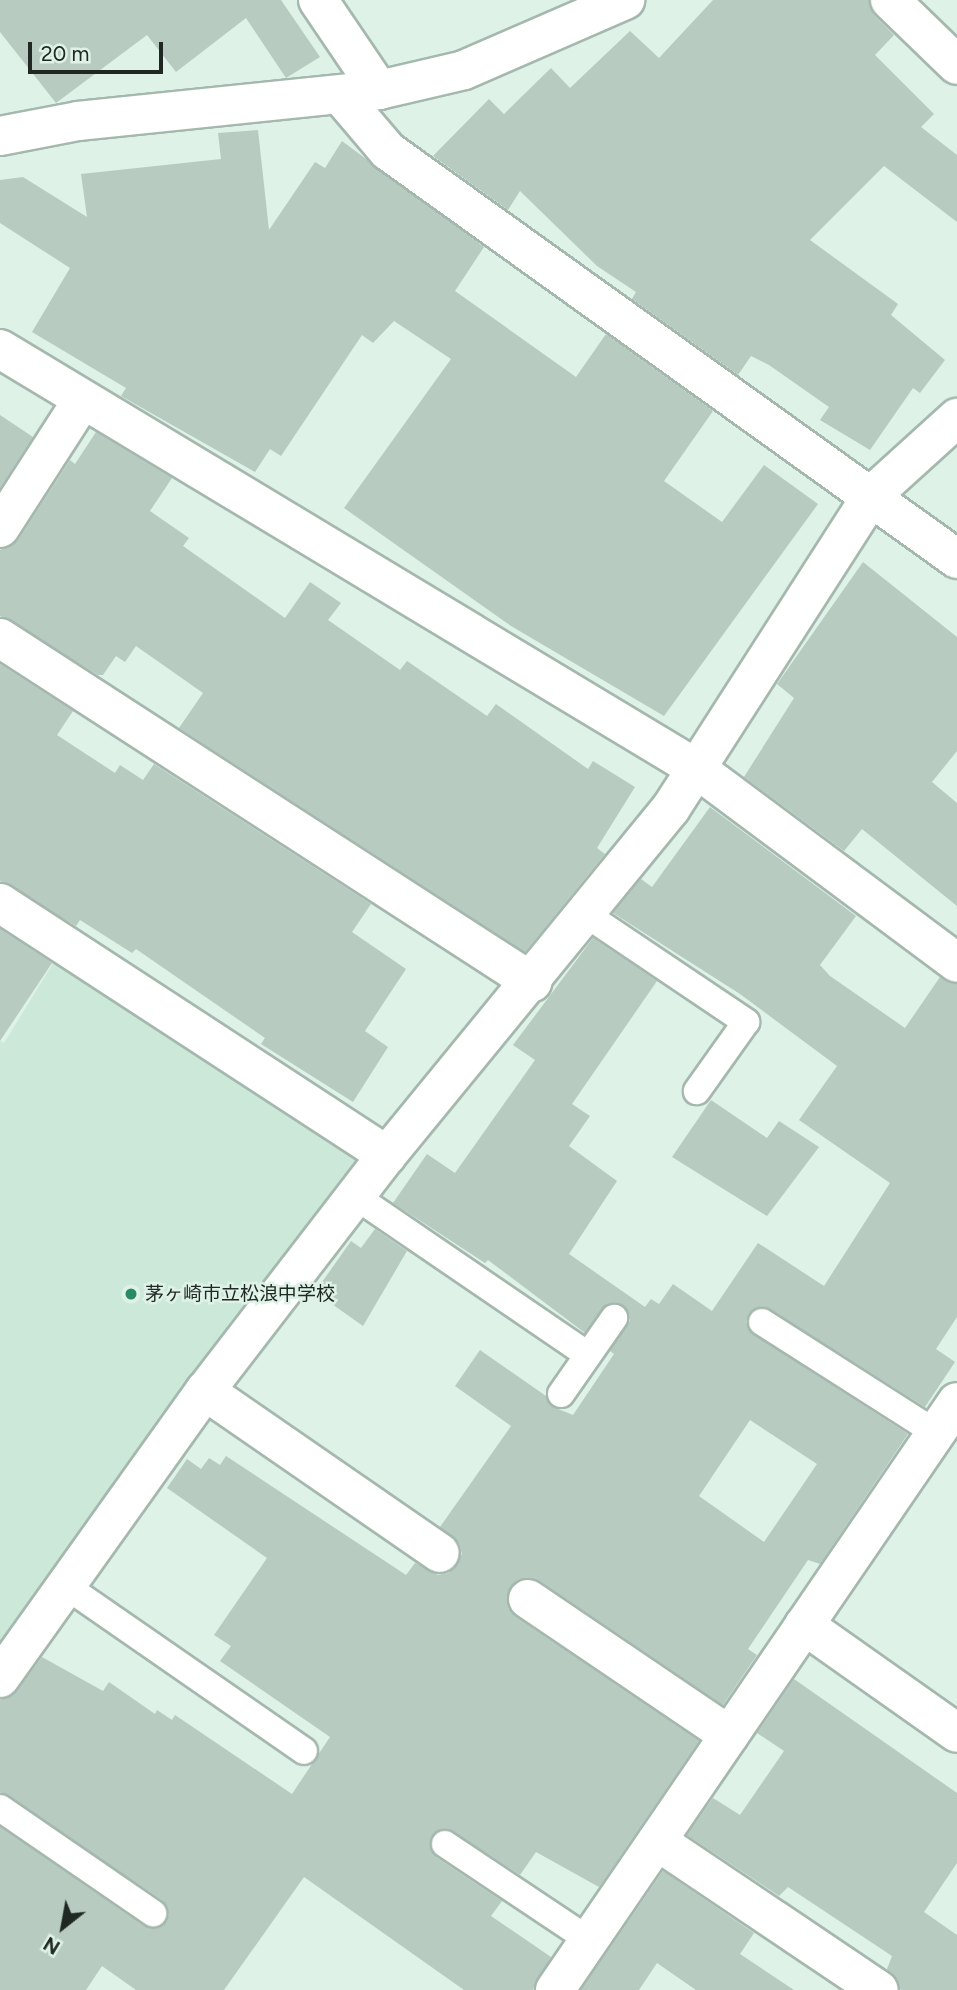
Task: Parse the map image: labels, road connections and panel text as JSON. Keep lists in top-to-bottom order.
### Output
{
  "places": ["茅ヶ崎市立松浪中学校"],
  "scale_bar": "20 m",
  "north": "bottom left"
}
